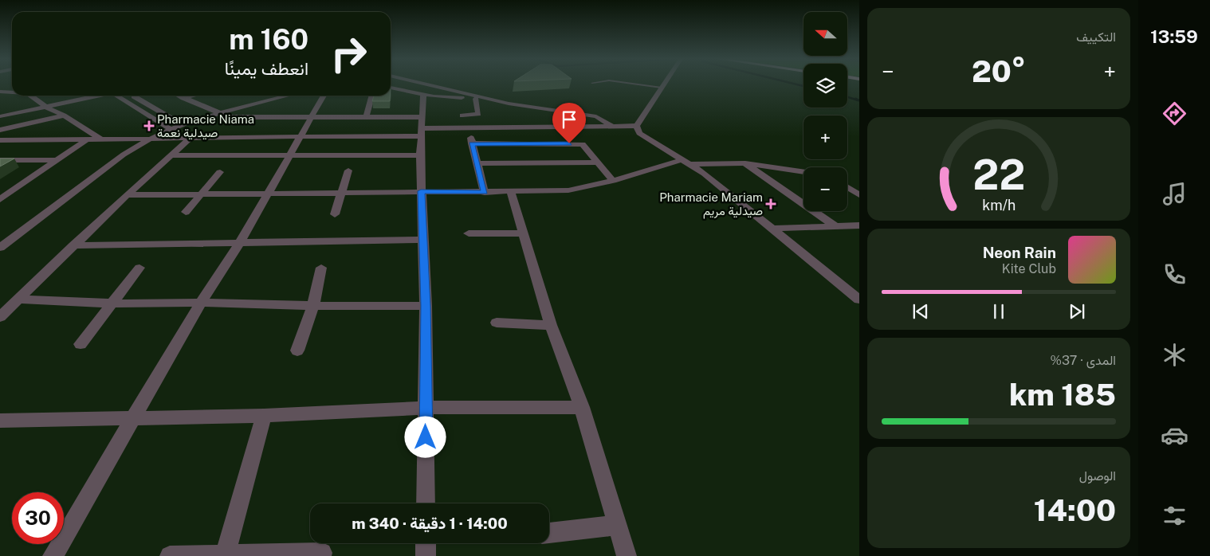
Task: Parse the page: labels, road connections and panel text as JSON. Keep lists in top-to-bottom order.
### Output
{
  "places": {
    "health": ["Pharmacie Niama صيدلية نعمة", "Pharmacie Mariam صيدلية مريم"]
  },
  "north": "left",
  "page": {
    "tabs": "13:59",
    "tile": [
      "التكييف",
      ["المدى · 37%", "185 km"],
      ["الوصول", "14:00"]
    ],
    "map_buttons": ["+", "−"],
    "turn": ["160 m", "انعطف يمينًا"],
    "heat": ["−", "20°", "+"],
    "song": ["Neon Rain", "Kite Club"],
    "limit": "30",
    "trip": "14:00 · 1 دقيقة · 340 m",
    "gauge": ["22", "km/h"]
  }
}
